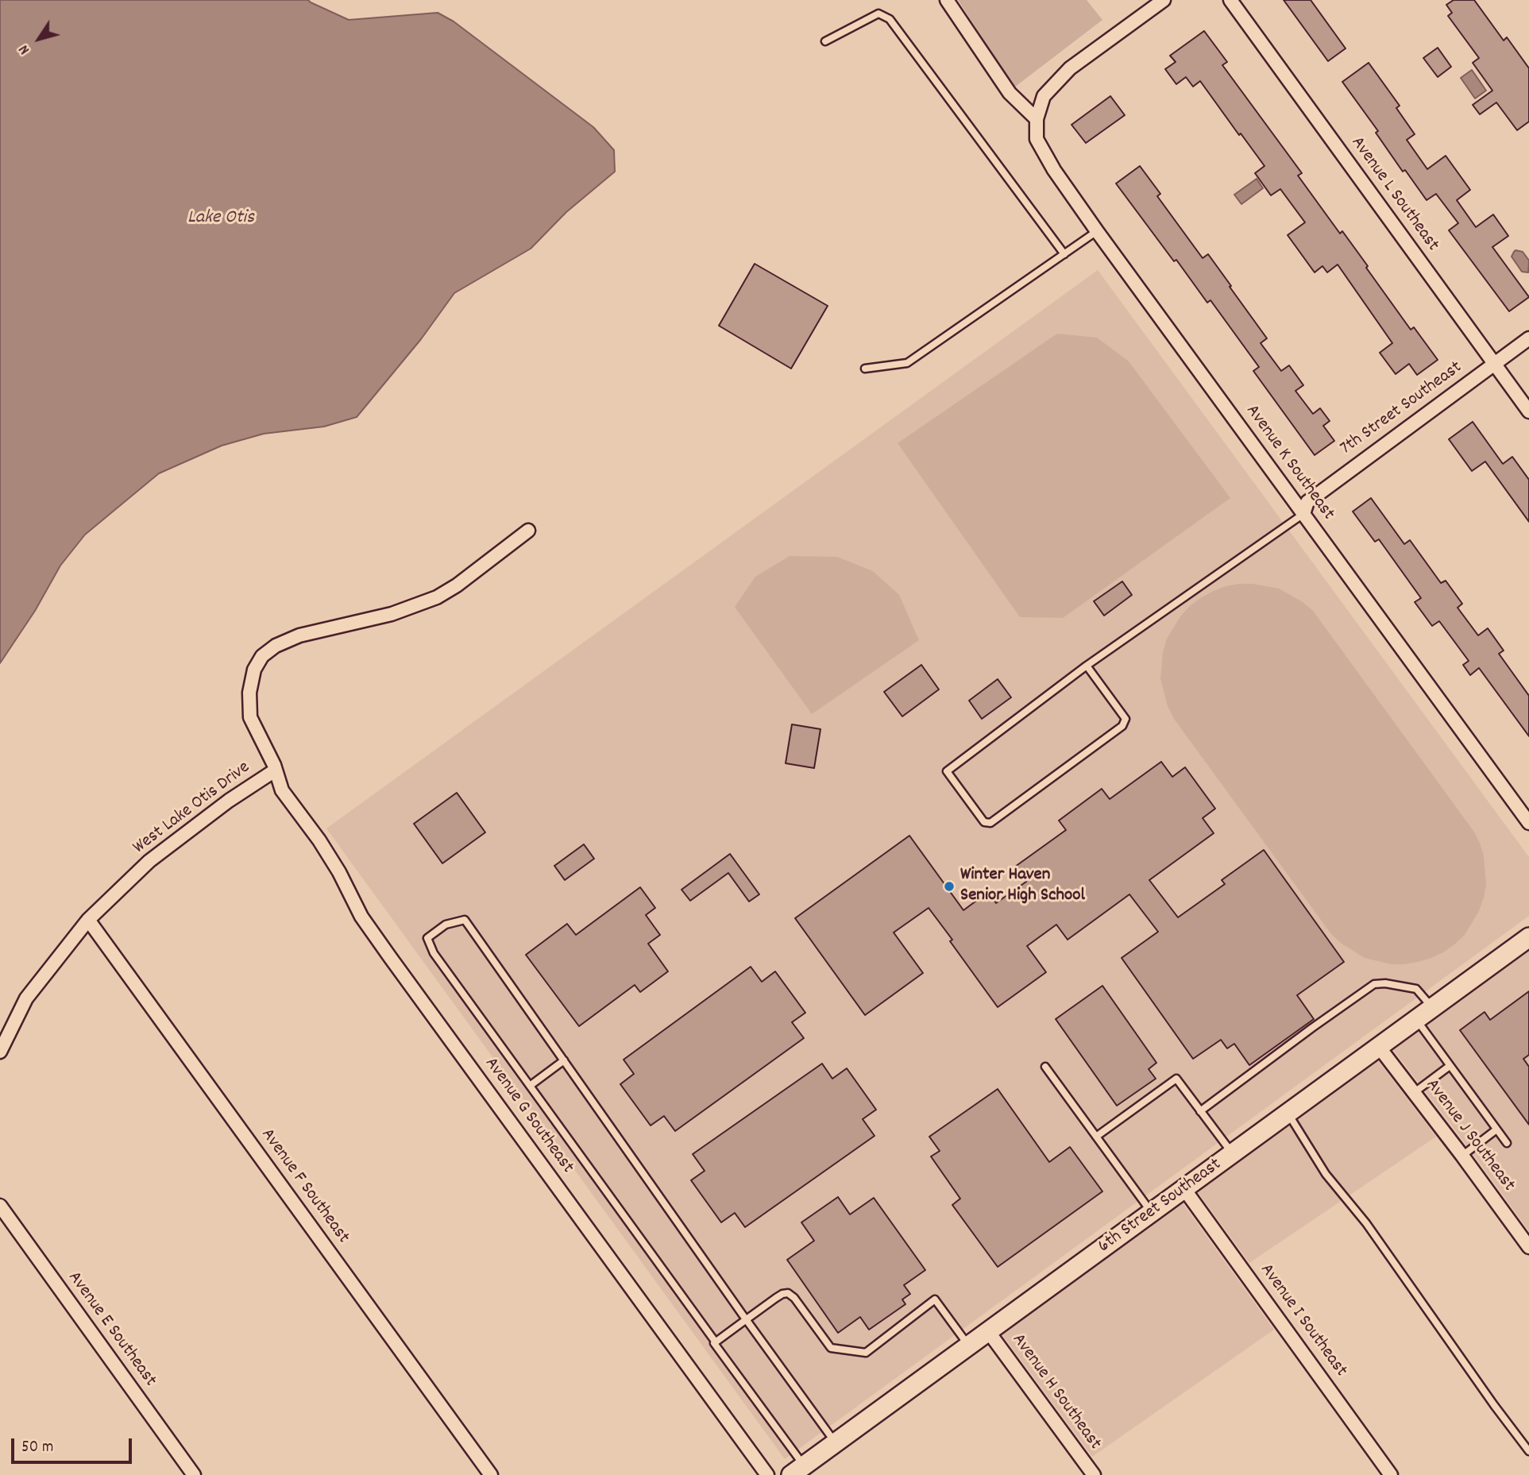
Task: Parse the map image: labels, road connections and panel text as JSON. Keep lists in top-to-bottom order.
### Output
{
  "streets": {
    "street": [
      "Avenue L Southeast",
      "7th Street Southeast",
      "Avenue K Southeast",
      "West Lake Otis Drive",
      "Avenue G Southeast",
      "Avenue J Southeast",
      "Avenue F Southeast",
      "6th Street Southeast",
      "Avenue I Southeast",
      "Avenue E Southeast",
      "Avenue H Southeast"
    ]
  },
  "crossings": [
    ["Avenue L Southeast", "7th Street Southeast"],
    ["7th Street Southeast", "Avenue K Southeast"],
    ["West Lake Otis Drive", "Avenue G Southeast"],
    ["West Lake Otis Drive", "Avenue F Southeast"],
    ["Avenue J Southeast", "6th Street Southeast"],
    ["6th Street Southeast", "Avenue I Southeast"],
    ["6th Street Southeast", "Avenue H Southeast"]
  ],
  "water": ["Lake Otis"],
  "places": ["Winter Haven Senior High School"],
  "scale_bar": "50 m",
  "north": "bottom left"
}
